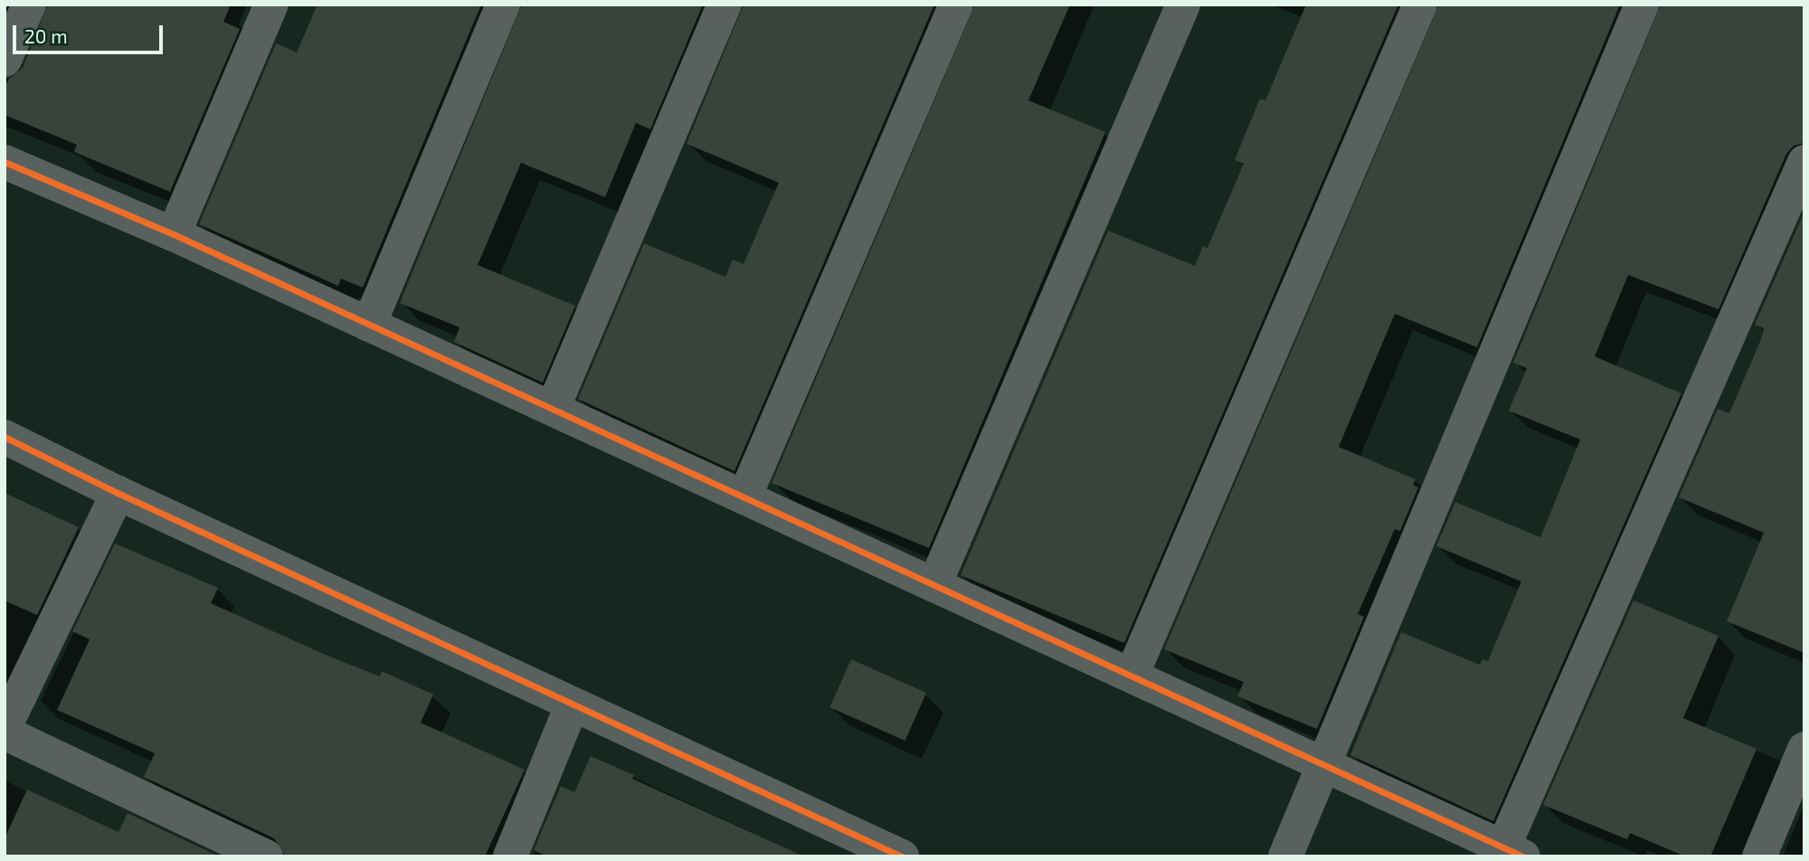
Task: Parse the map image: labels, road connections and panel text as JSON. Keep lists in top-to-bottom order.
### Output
{
  "scale_bar": "20 m"
}
